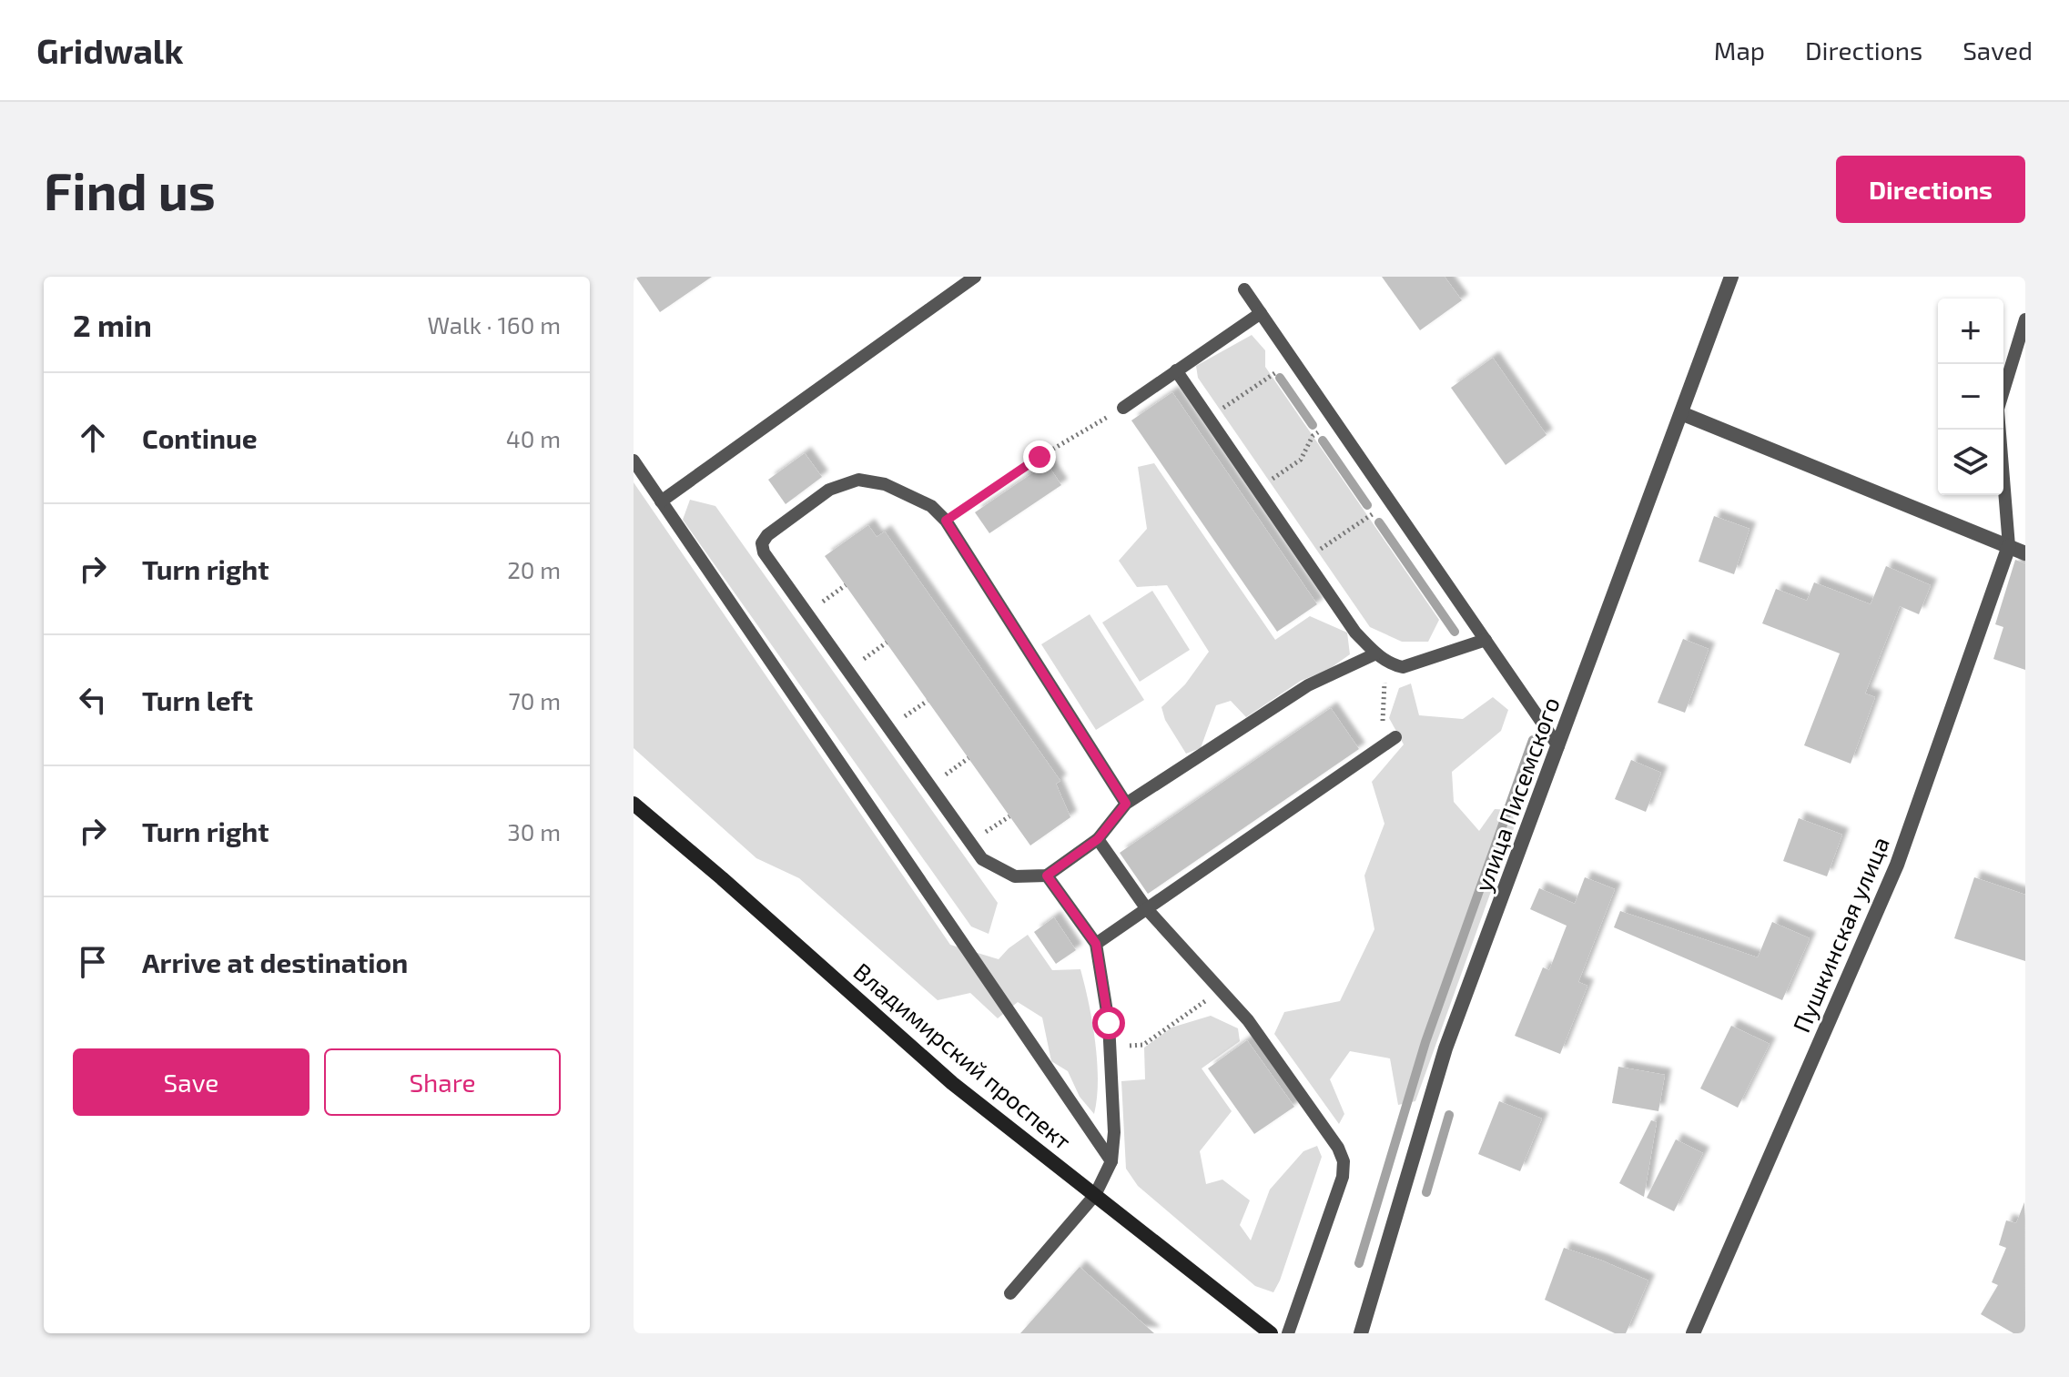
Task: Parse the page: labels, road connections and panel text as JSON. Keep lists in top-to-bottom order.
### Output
{
  "streets": {
    "main road": ["Владимирский проспект"],
    "street": ["улица Писемского", "Пушкинская улица"]
  },
  "page": {
    "header": "Gridwalk",
    "nav": ["Map", "Directions", "Saved"],
    "buttons": [
      "Directions",
      ["Save", "Share"]
    ],
    "title": "Find us",
    "heading": ["2 min", "Walk · 160 m"],
    "map_buttons": ["+", "−"],
    "list": [
      ["Continue", "40 m"],
      ["Turn right", "20 m"],
      ["Turn left", "70 m"],
      ["Turn right", "30 m"],
      "Arrive at destination"
    ]
  }
}
